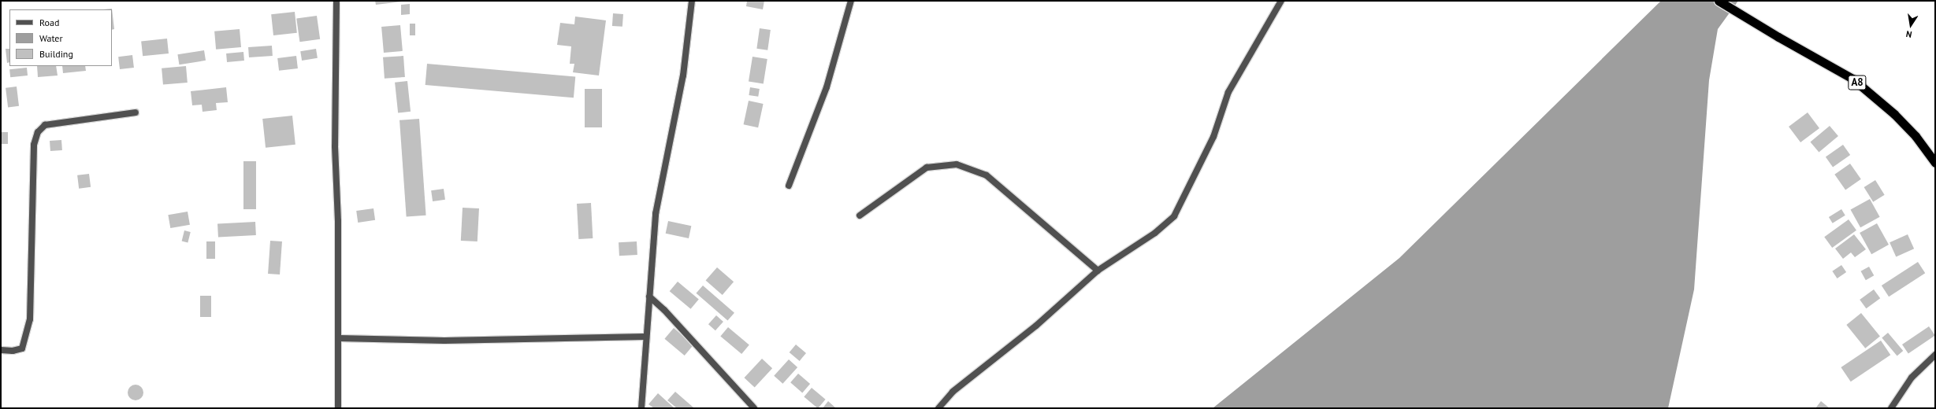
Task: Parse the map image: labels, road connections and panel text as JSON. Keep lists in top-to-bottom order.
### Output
{
  "streets": {
    "highway": ["A8"]
  },
  "legend": ["Road", "Water", "Building"],
  "north": "bottom"
}
